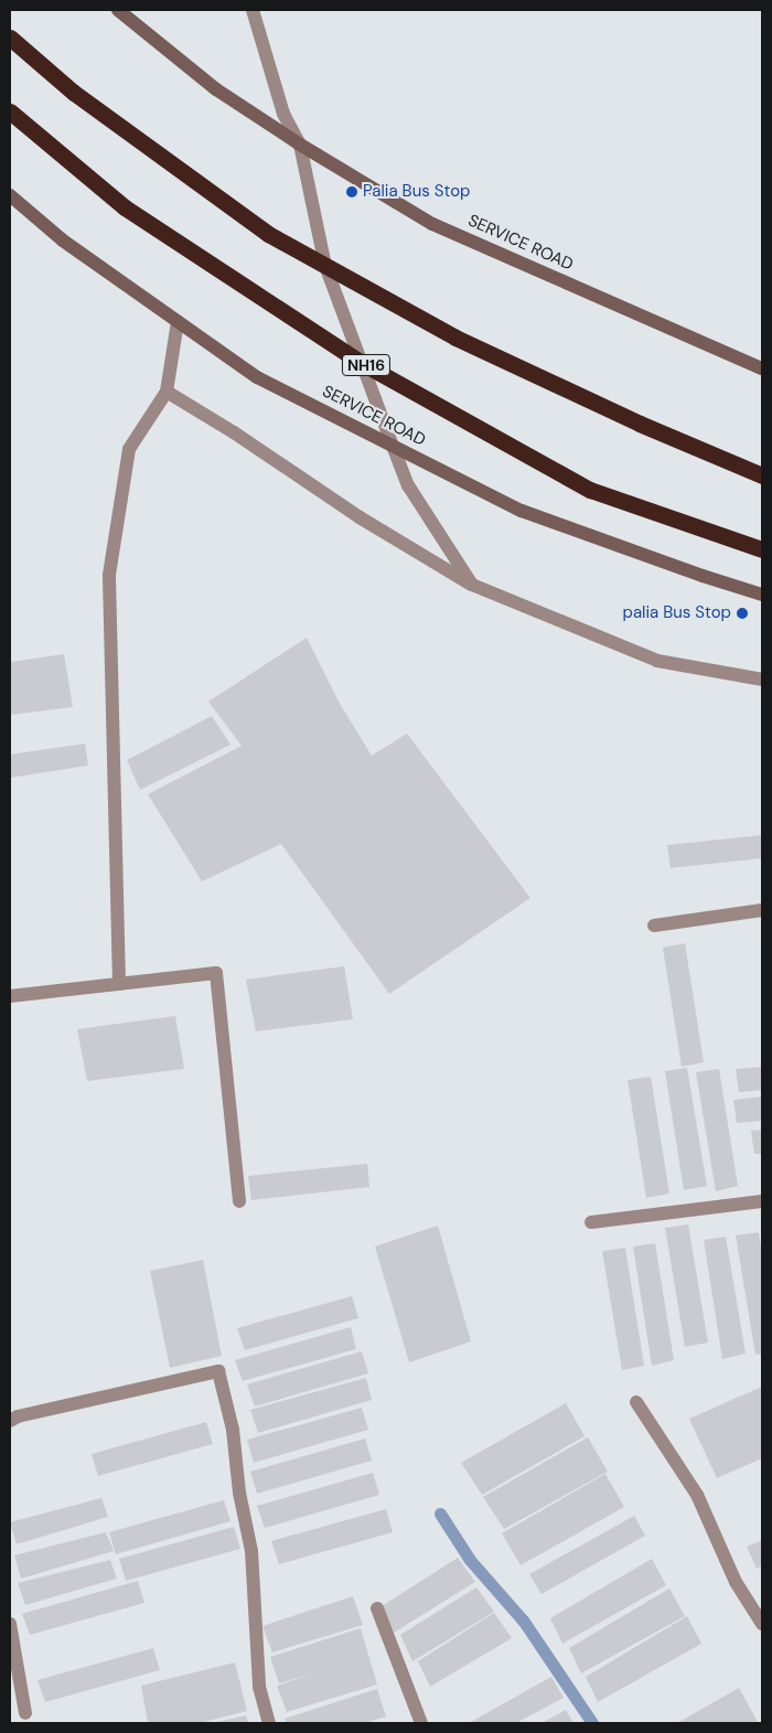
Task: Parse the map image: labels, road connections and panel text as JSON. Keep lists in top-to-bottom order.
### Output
{
  "streets": {
    "highway": ["NH16"],
    "street": ["SERVICE ROAD"]
  },
  "places": ["Palia Bus Stop", "palia Bus Stop"]
}
